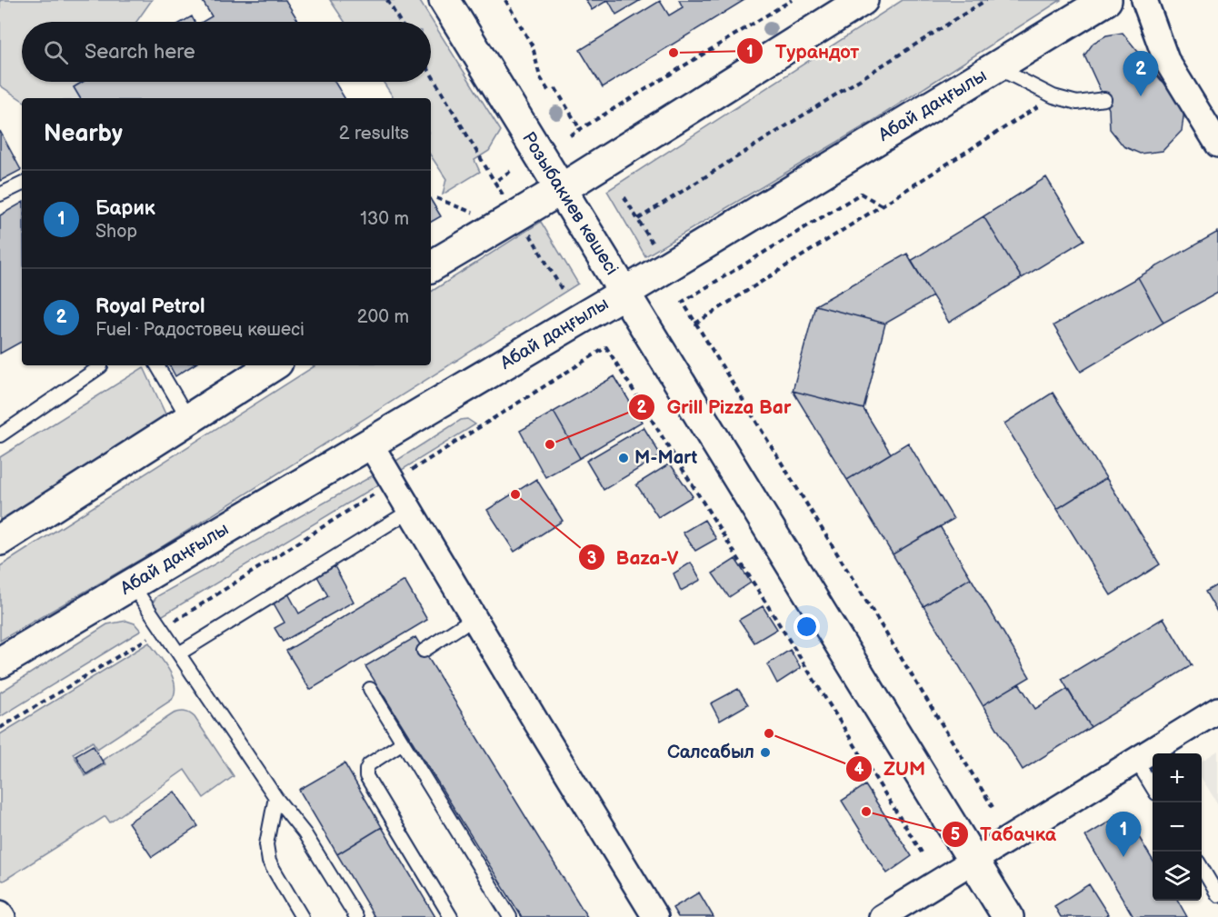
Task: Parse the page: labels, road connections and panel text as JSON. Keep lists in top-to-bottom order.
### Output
{
  "streets": {
    "main road": ["Абай даңғылы", "Розыбакиев көшесі"]
  },
  "crossings": [
    ["Абай даңғылы", "Розыбакиев көшесі"]
  ],
  "places": [
    "Турандот",
    "Grill Pizza Bar",
    "M-Mart",
    "Baza-V",
    "ZUM",
    "Салсабыл",
    "Табачка"
  ],
  "page": {
    "search": "Search here",
    "pins": ["2", "1"],
    "heading": ["Nearby", "2 results"],
    "list": [
      {
        "mark": "1",
        "name": "Барик",
        "note": "Shop",
        "value": "130 m"
      },
      {
        "mark": "2",
        "name": "Royal Petrol",
        "note": "Fuel · Радостовец көшесі",
        "value": "200 m"
      }
    ],
    "map_buttons": ["+", "−"]
  }
}
